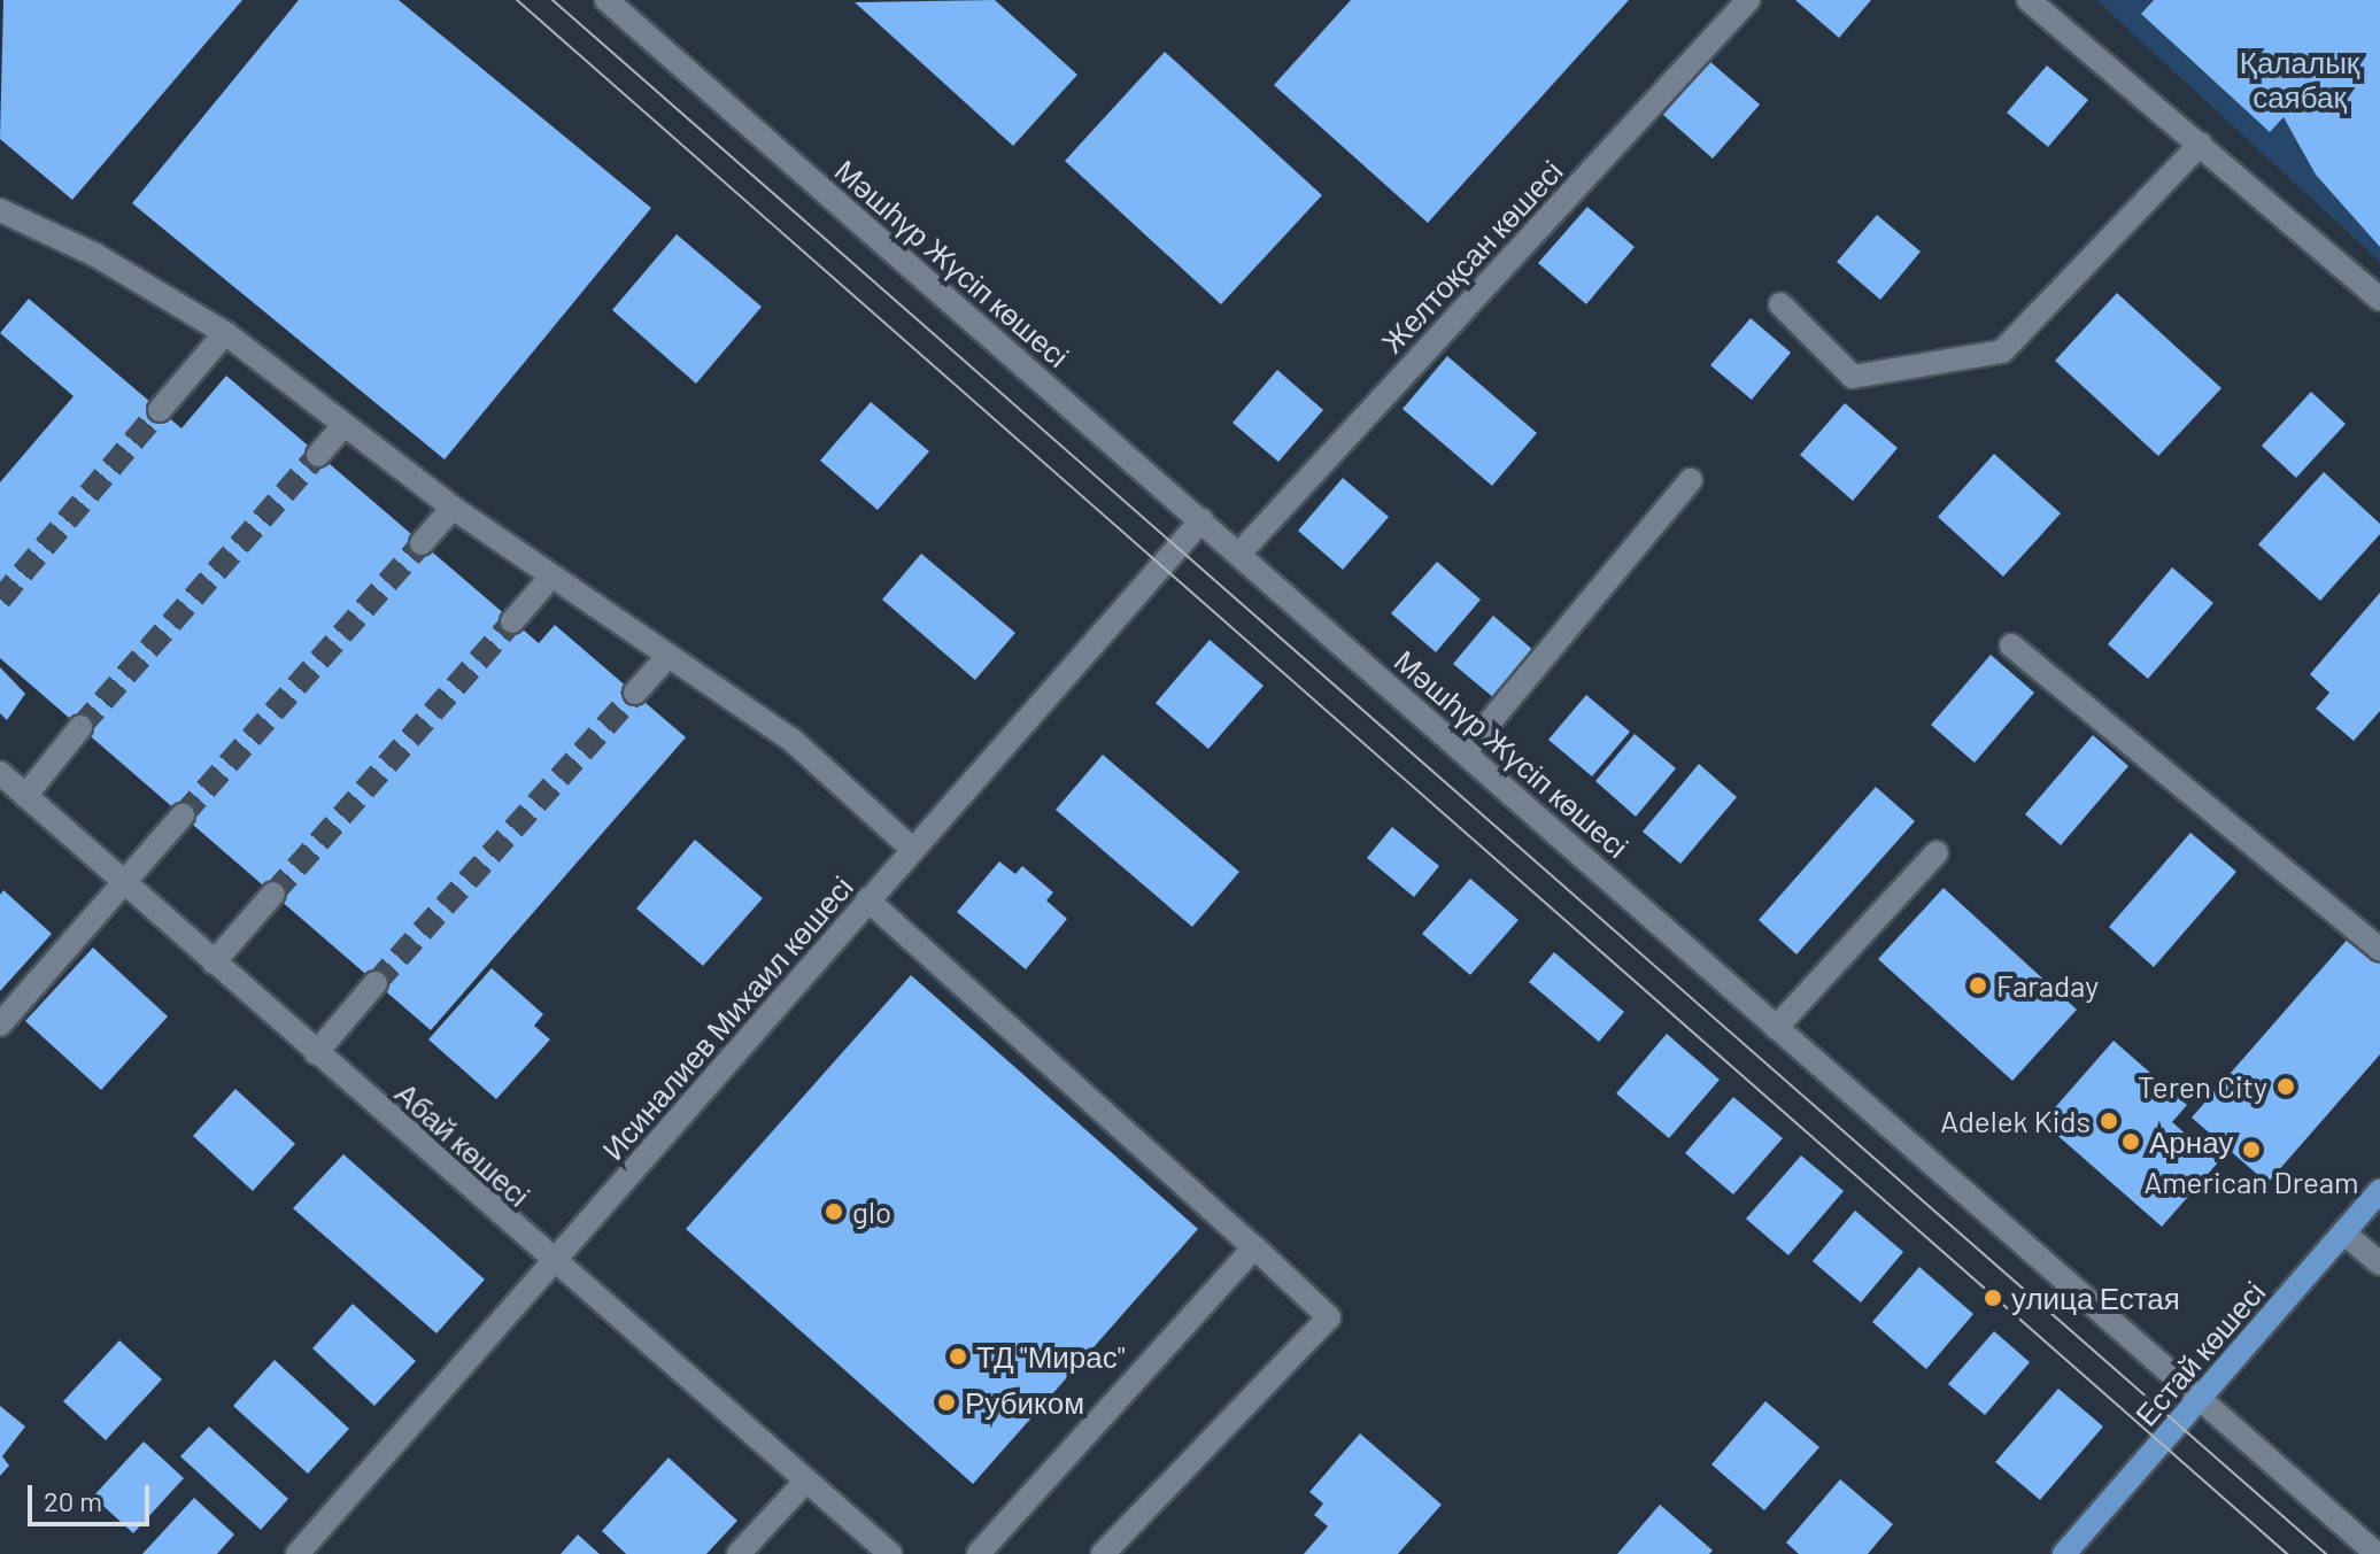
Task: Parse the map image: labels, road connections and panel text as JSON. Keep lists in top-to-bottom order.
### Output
{
  "streets": {
    "main road": ["Естай көшесі"],
    "street": [
      "Желтоқсан көшесі",
      "Мәшһүр Жүсіп көшесі",
      "Исиналиев Михаил көшесі",
      "Абай көшесі"
    ]
  },
  "crossings": [
    ["Желтоқсан көшесі", "Мәшһүр Жүсіп көшесі"],
    ["Мәшһүр Жүсіп көшесі", "Исиналиев Михаил көшесі"],
    ["Мәшһүр Жүсіп көшесі", "Естай көшесі"],
    ["Исиналиев Михаил көшесі", "Абай көшесі"]
  ],
  "parks": ["Қалалық саябақ"],
  "places": [
    "Faraday",
    "Teren City",
    "Adelek Kids",
    "Арнау",
    "American Dream",
    "glo",
    "улица Естая",
    "ТД \"Мирас\"",
    "Рубиком"
  ],
  "scale_bar": "20 m"
}
